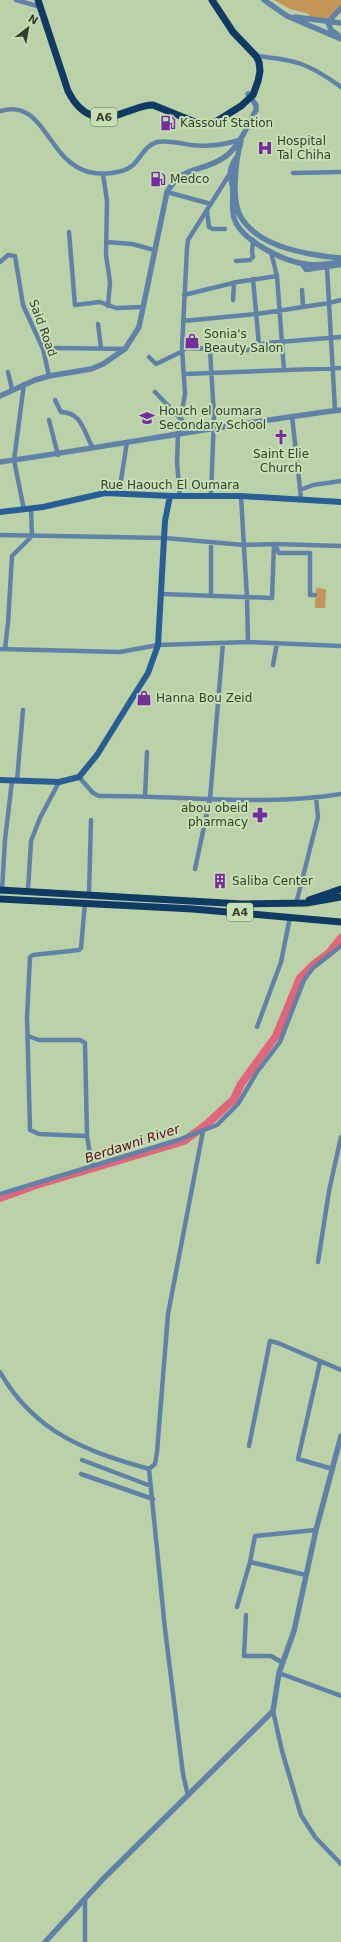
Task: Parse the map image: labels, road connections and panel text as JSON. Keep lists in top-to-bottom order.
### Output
{
  "streets": {
    "highway": ["A6", "A4"],
    "main road": ["Rue Haouch El Oumara"],
    "street": ["Said Road"]
  },
  "water": ["Berdawni River"],
  "places": {
    "fuel station": ["Kassouf Station", "Medco"],
    "hospital": ["Hospital Tal Chiha"],
    "shop": ["Sonia's Beauty Salon", "Hanna Bou Zeid"],
    "school or university": ["Houch el oumara Secondary School"],
    "church": ["Saint Elie Church"],
    "pharmacy": ["abou obeid pharmacy"],
    "building": ["Saliba Center"]
  },
  "north": "top right"
}
